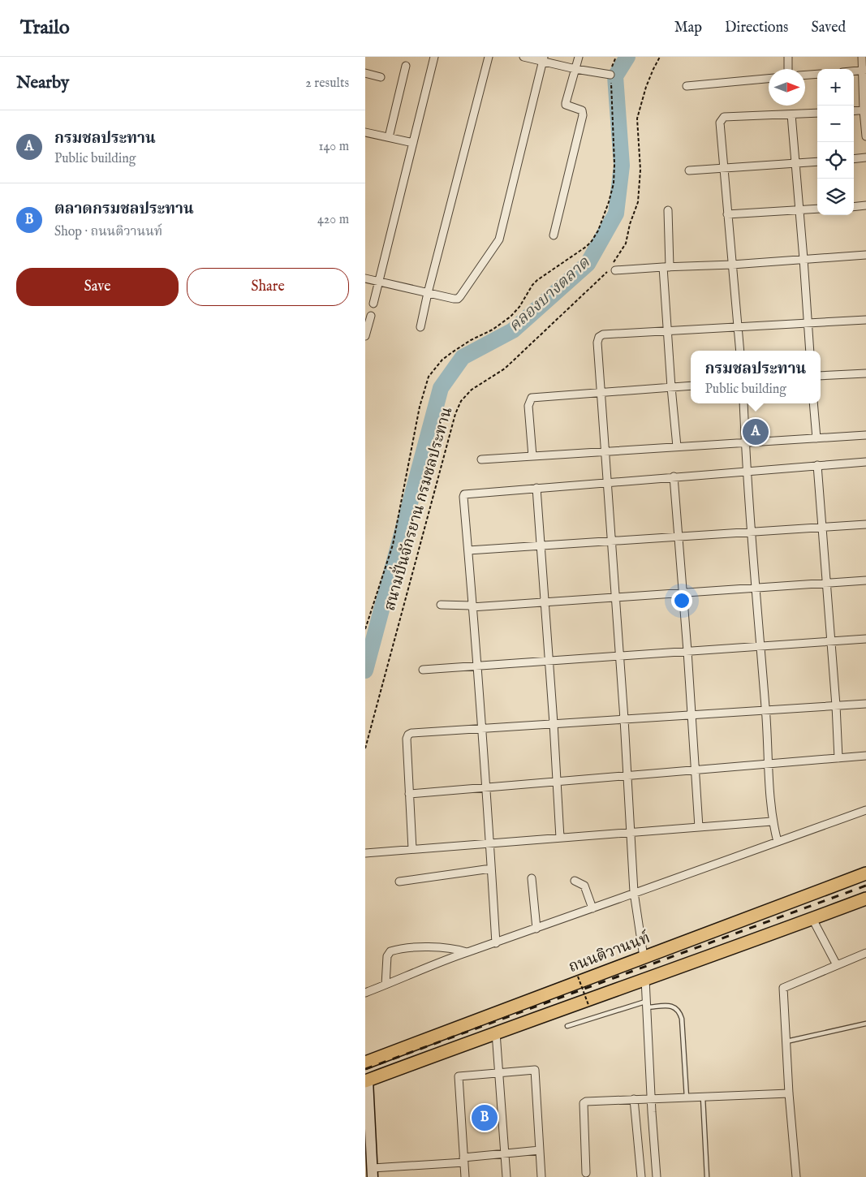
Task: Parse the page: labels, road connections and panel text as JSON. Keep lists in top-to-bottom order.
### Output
{
  "streets": {
    "main road": ["ถนนติวานนท์"],
    "path": ["สนามปั่นจักรยาน กรมชลประทาน"]
  },
  "water": ["คลองบางตลาด"],
  "north": "right",
  "page": {
    "header": "Trailo",
    "nav": ["Map", "Directions", "Saved"],
    "heading": ["Nearby", "2 results"],
    "map_buttons": ["+", "−"],
    "list": [
      {
        "mark": "A",
        "name": "กรมชลประทาน",
        "note": "Public building",
        "value": "140 m"
      },
      {
        "mark": "B",
        "name": "ตลาดกรมชลประทาน",
        "note": "Shop · ถนนติวานนท์",
        "value": "420 m"
      }
    ],
    "buttons": ["Save", "Share"],
    "popup": ["กรมชลประทาน", "Public building"],
    "pins": ["A", "B"]
  }
}
